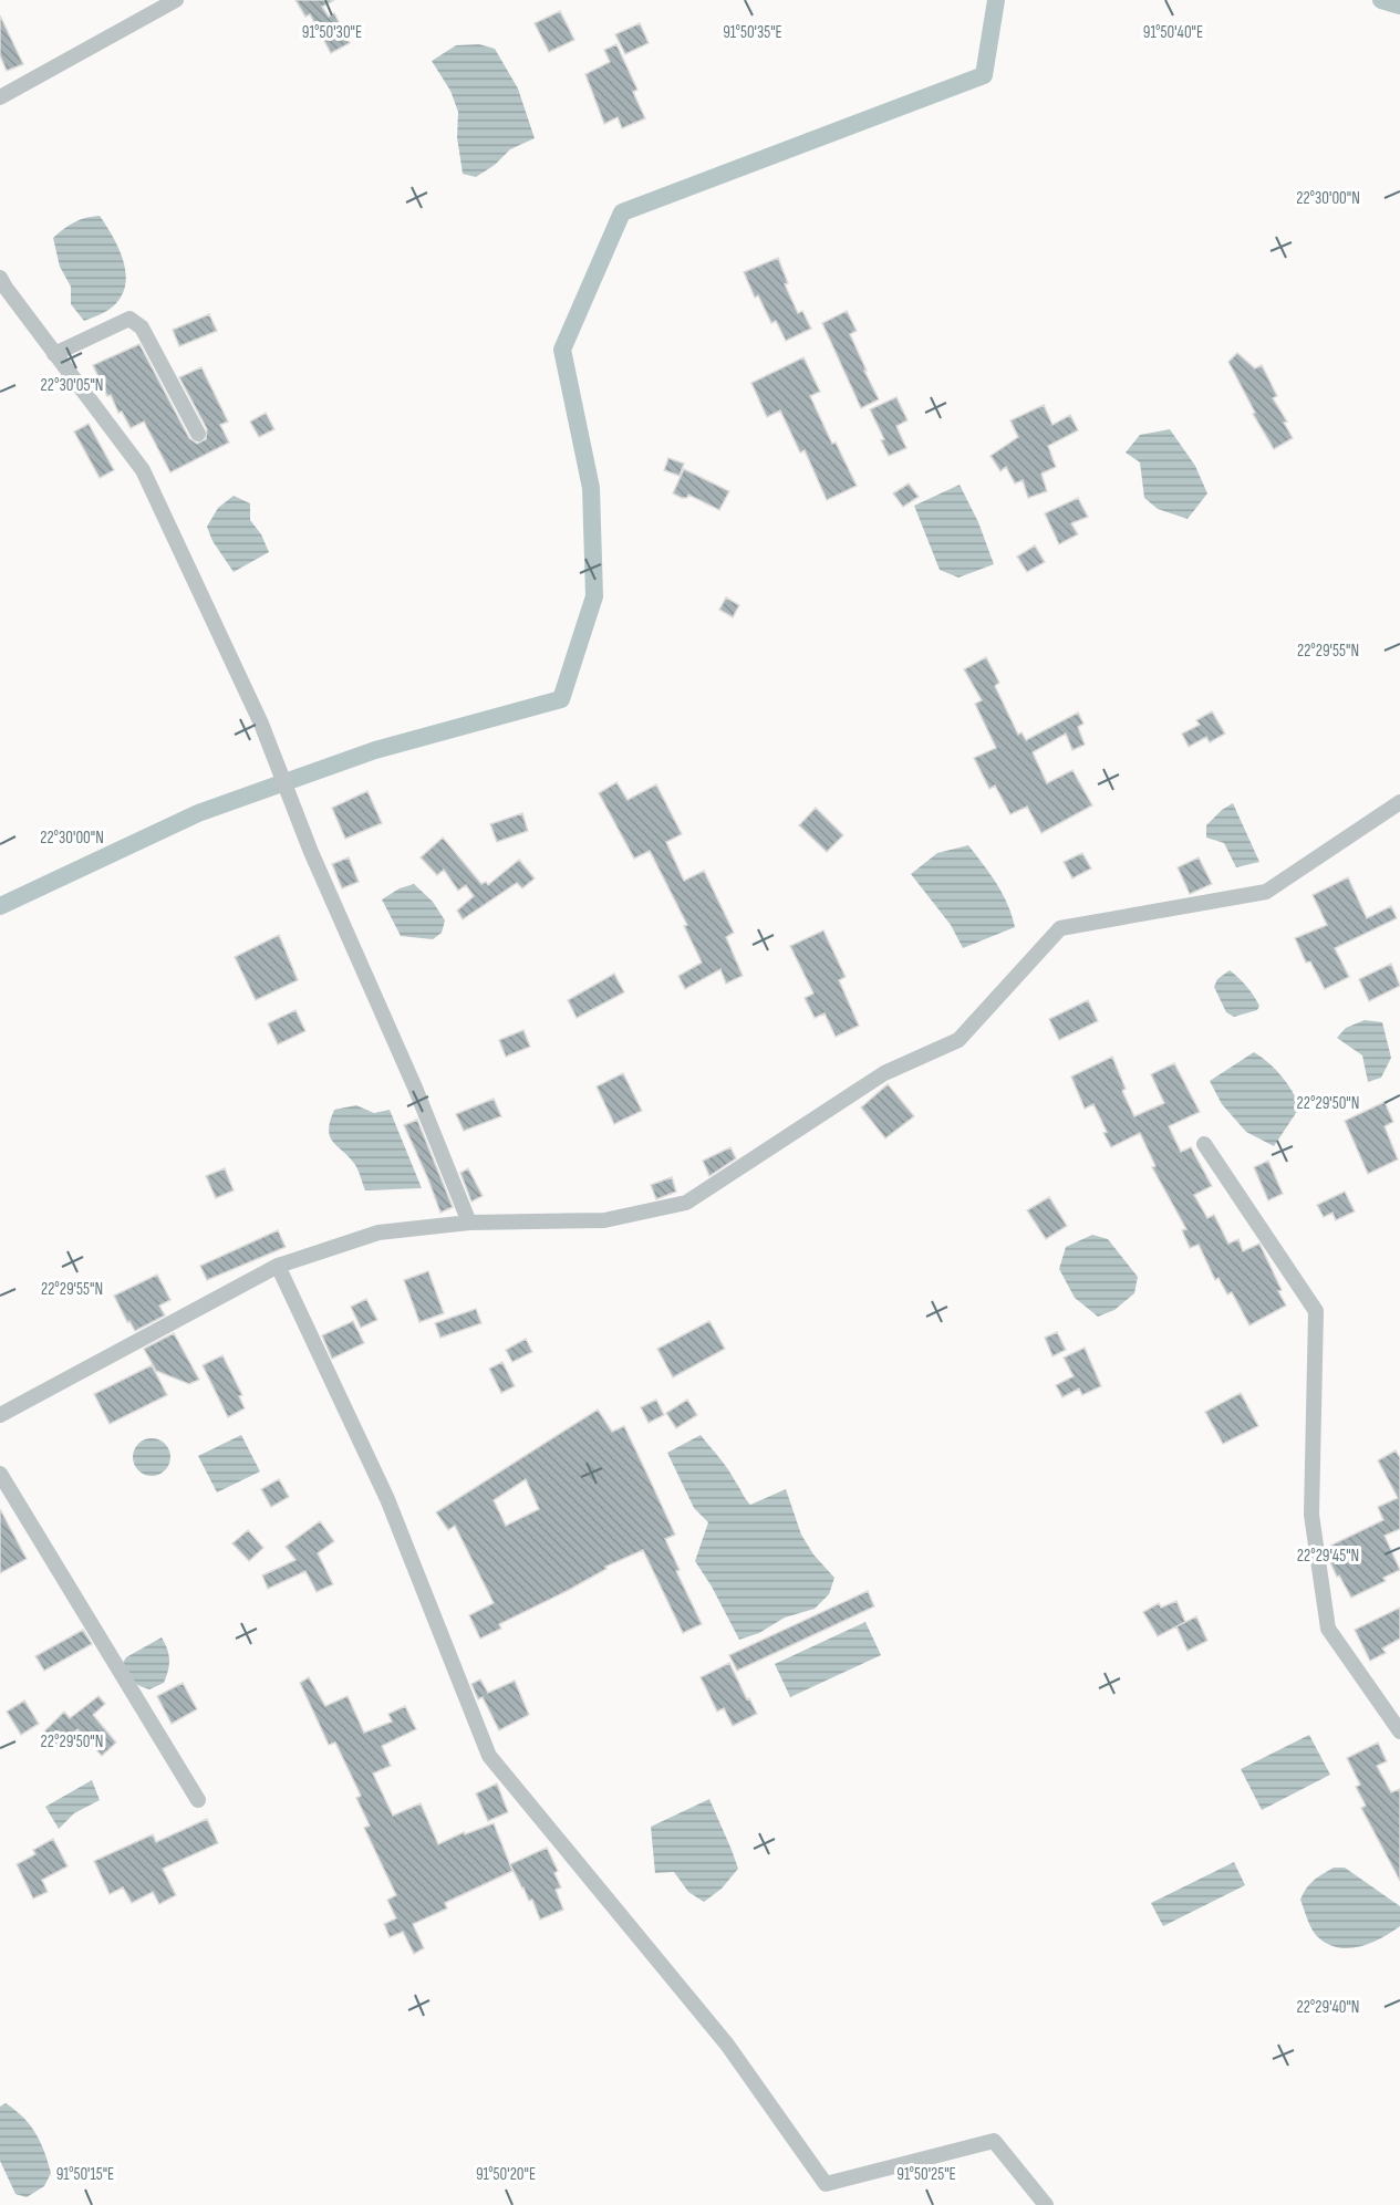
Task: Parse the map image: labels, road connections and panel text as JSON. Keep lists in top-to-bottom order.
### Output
{
  "coordinates": [
    "91°50'30\"E",
    "91°50'35\"E",
    "91°50'40\"E",
    "22°30'00\"N",
    "22°30'05\"N",
    "22°29'55\"N",
    "22°29'50\"N",
    "22°29'45\"N",
    "22°29'40\"N",
    "91°50'15\"E",
    "91°50'20\"E",
    "91°50'25\"E"
  ]
}
